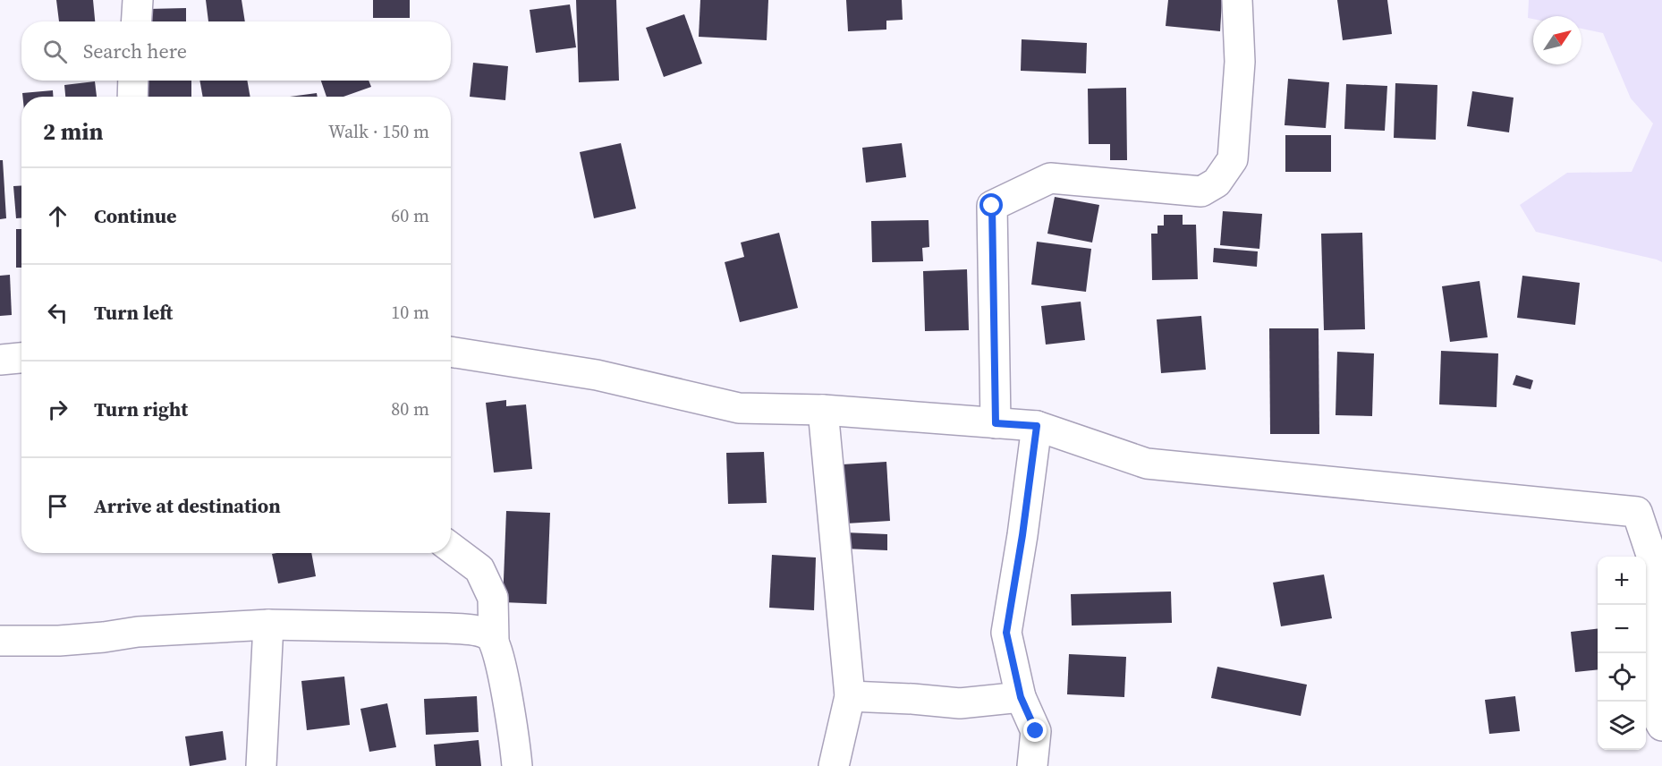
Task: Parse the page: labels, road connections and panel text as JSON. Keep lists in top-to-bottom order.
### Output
{
  "north": "top right",
  "page": {
    "search": "Search here",
    "heading": ["2 min", "Walk · 150 m"],
    "list": [
      ["Continue", "60 m"],
      ["Turn left", "10 m"],
      ["Turn right", "80 m"],
      "Arrive at destination"
    ],
    "map_buttons": ["+", "−"]
  }
}
